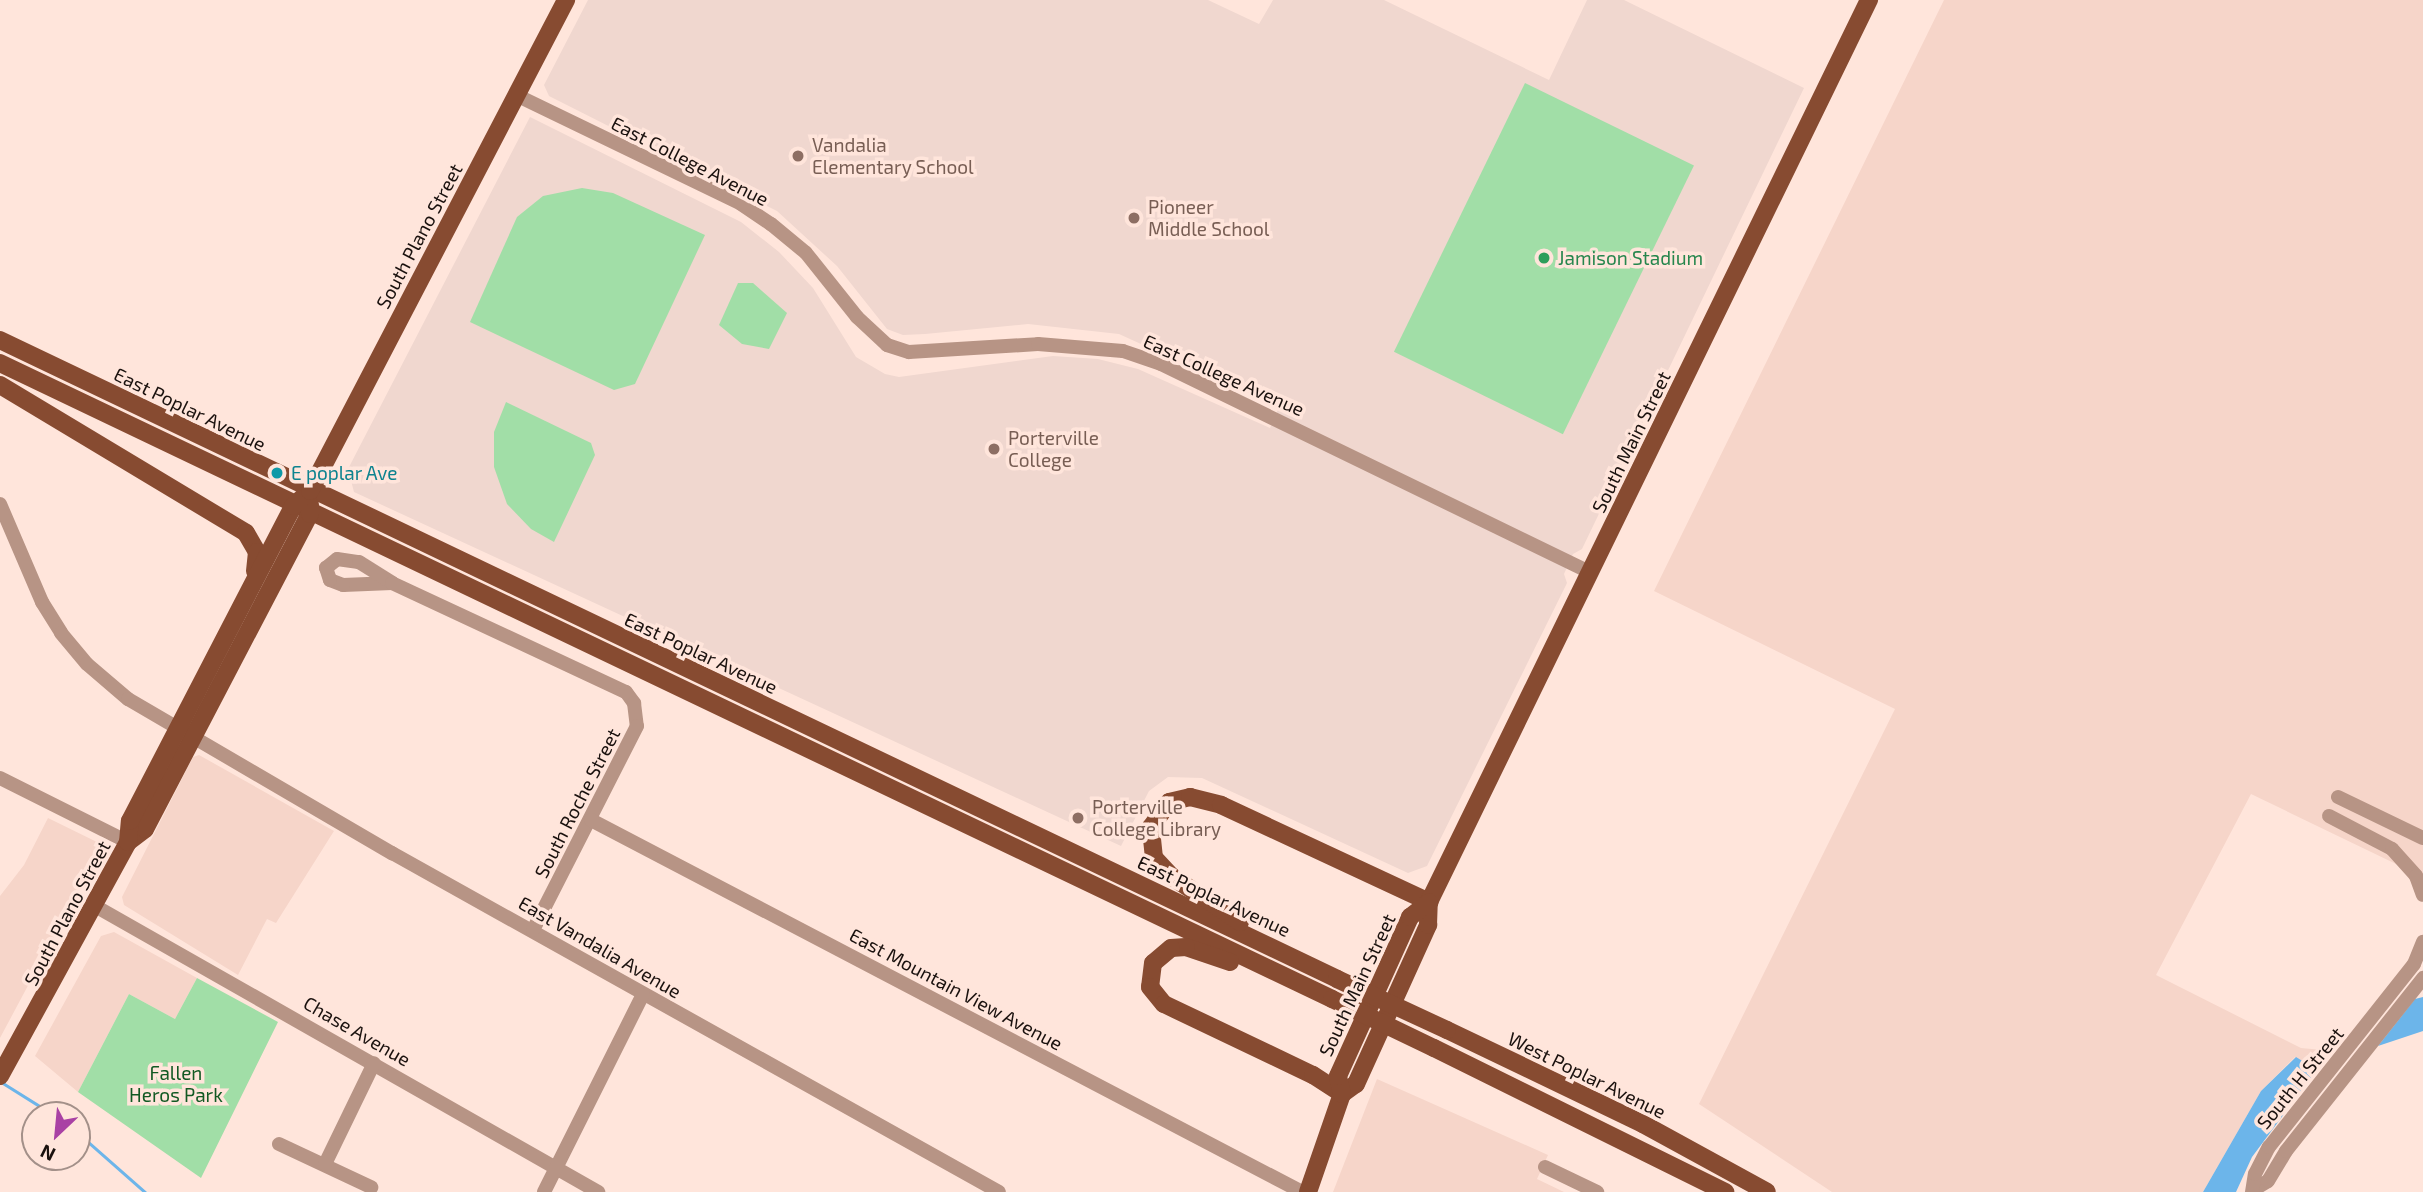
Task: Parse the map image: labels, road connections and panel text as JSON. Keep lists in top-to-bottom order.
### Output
{
  "streets": {
    "main road": [
      "South Plano Street",
      "East Poplar Avenue",
      "South Main Street",
      "West Poplar Avenue"
    ],
    "street": [
      "East College Avenue",
      "South Roche Street",
      "East Vandalia Avenue",
      "East Mountain View Avenue",
      "Chase Avenue",
      "South H Street"
    ]
  },
  "crossings": [
    ["East College Avenue", "South Plano Street"],
    ["East College Avenue", "South Main Street"],
    ["South Plano Street", "East Poplar Avenue"],
    ["South Plano Street", "East Vandalia Avenue"],
    ["South Plano Street", "Chase Avenue"],
    ["East Poplar Avenue", "West Poplar Avenue"],
    ["South Roche Street", "East Vandalia Avenue"],
    ["South Roche Street", "East Mountain View Avenue"]
  ],
  "parks": ["Fallen Heros Park"],
  "places": [
    "Vandalia Elementary School",
    "Pioneer Middle School",
    "Jamison Stadium",
    "Porterville College",
    "E poplar Ave",
    "Porterville College Library"
  ],
  "north": "bottom left"
}
